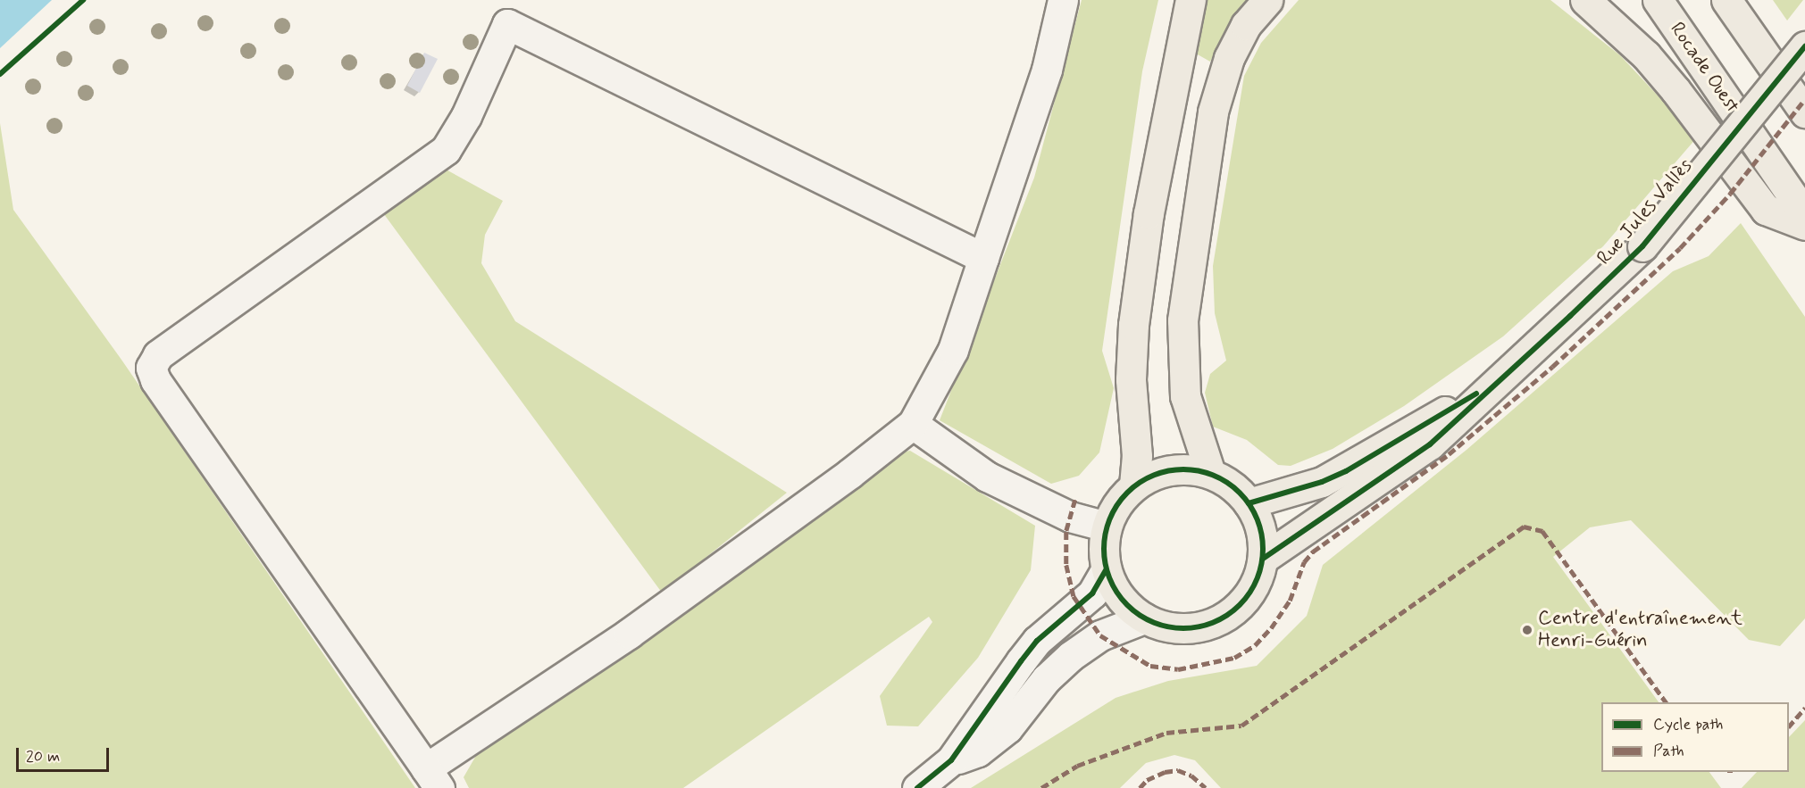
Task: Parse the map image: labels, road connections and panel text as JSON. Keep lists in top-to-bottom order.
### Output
{
  "streets": {
    "main road": ["Rocade Ouest", "Rue Jules Vallès"]
  },
  "places": ["Centre d'entraînement Henri-Guérin"],
  "legend": ["Cycle path", "Path"],
  "scale_bar": "20 m"
}
